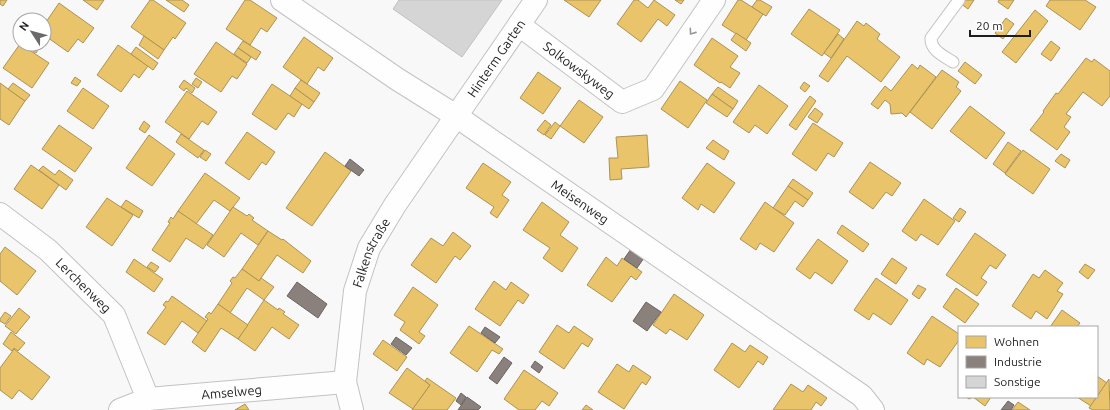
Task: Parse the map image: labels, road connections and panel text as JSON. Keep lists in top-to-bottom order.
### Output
{
  "streets": {
    "street": [
      "Hinterm Garten",
      "Solkowskyweg",
      "Meisenweg",
      "Falkenstraße",
      "Lerchenweg",
      "Amselweg"
    ]
  },
  "crossings": [
    ["Hinterm Garten", "Solkowskyweg"],
    ["Hinterm Garten", "Meisenweg"],
    ["Hinterm Garten", "Falkenstraße"],
    ["Meisenweg", "Falkenstraße"],
    ["Falkenstraße", "Amselweg"],
    ["Lerchenweg", "Amselweg"]
  ],
  "legend": ["Wohnen", "Industrie", "Sonstige"],
  "scale_bar": "20 m",
  "north": "top left"
}
